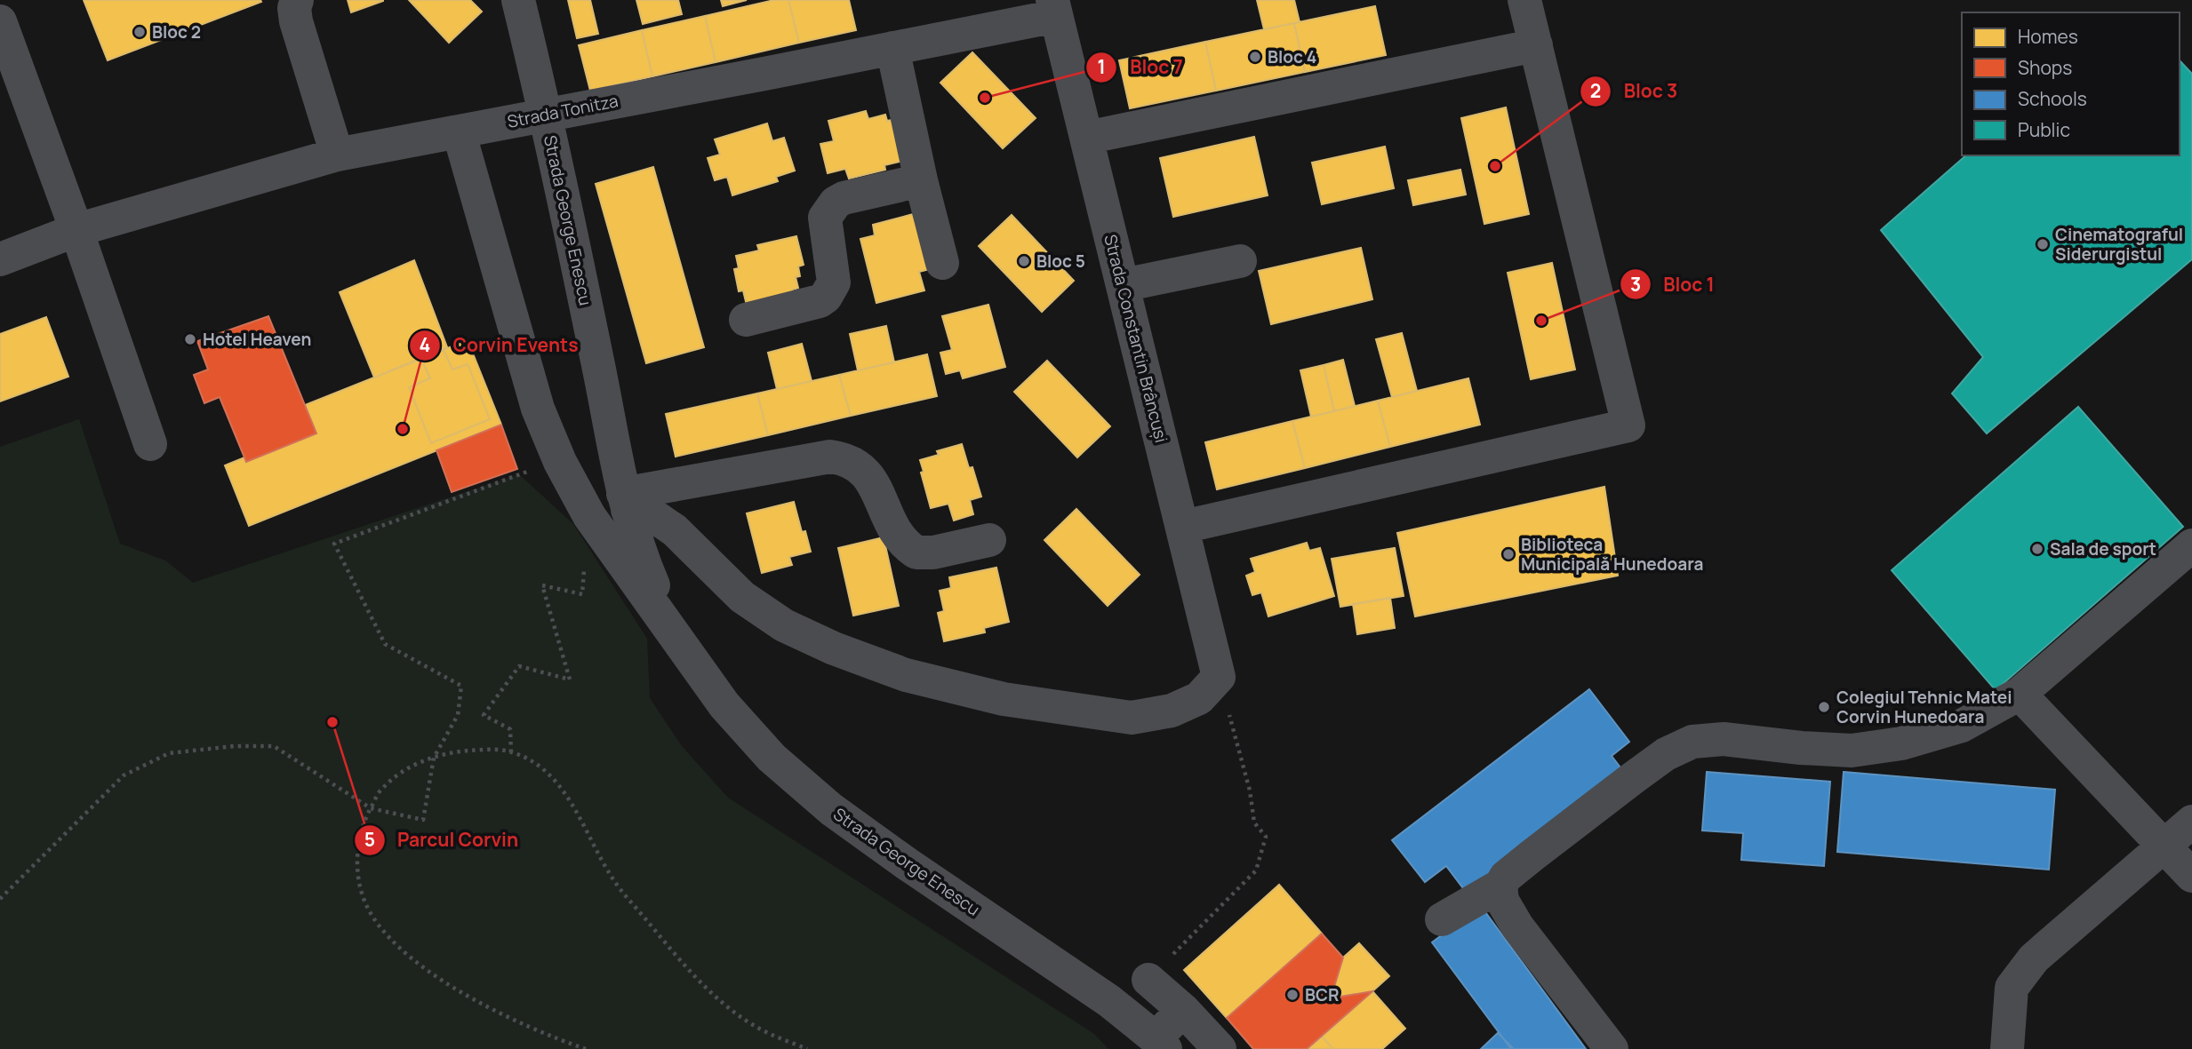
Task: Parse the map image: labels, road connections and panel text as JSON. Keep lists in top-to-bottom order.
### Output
{
  "streets": {
    "street": ["Strada Tonitza", "Strada George Enescu", "Strada Constantin Brâncuși"]
  },
  "crossings": [
    ["Strada Tonitza", "Strada George Enescu"],
    ["Strada Tonitza", "Strada Constantin Brâncuși"]
  ],
  "places": [
    "Bloc 2",
    "Bloc 4",
    "Bloc 7",
    "Bloc 3",
    "Cinematograful Siderurgistul",
    "Bloc 5",
    "Bloc 1",
    "Hotel Heaven",
    "Corvin Events",
    "Sala de sport",
    "Biblioteca Municipală Hunedoara",
    "Colegiul Tehnic Matei Corvin Hunedoara",
    "Parcul Corvin",
    "BCR"
  ],
  "legend": [
    "Homes",
    "Shops",
    "Schools",
    "Public"
  ]
}
